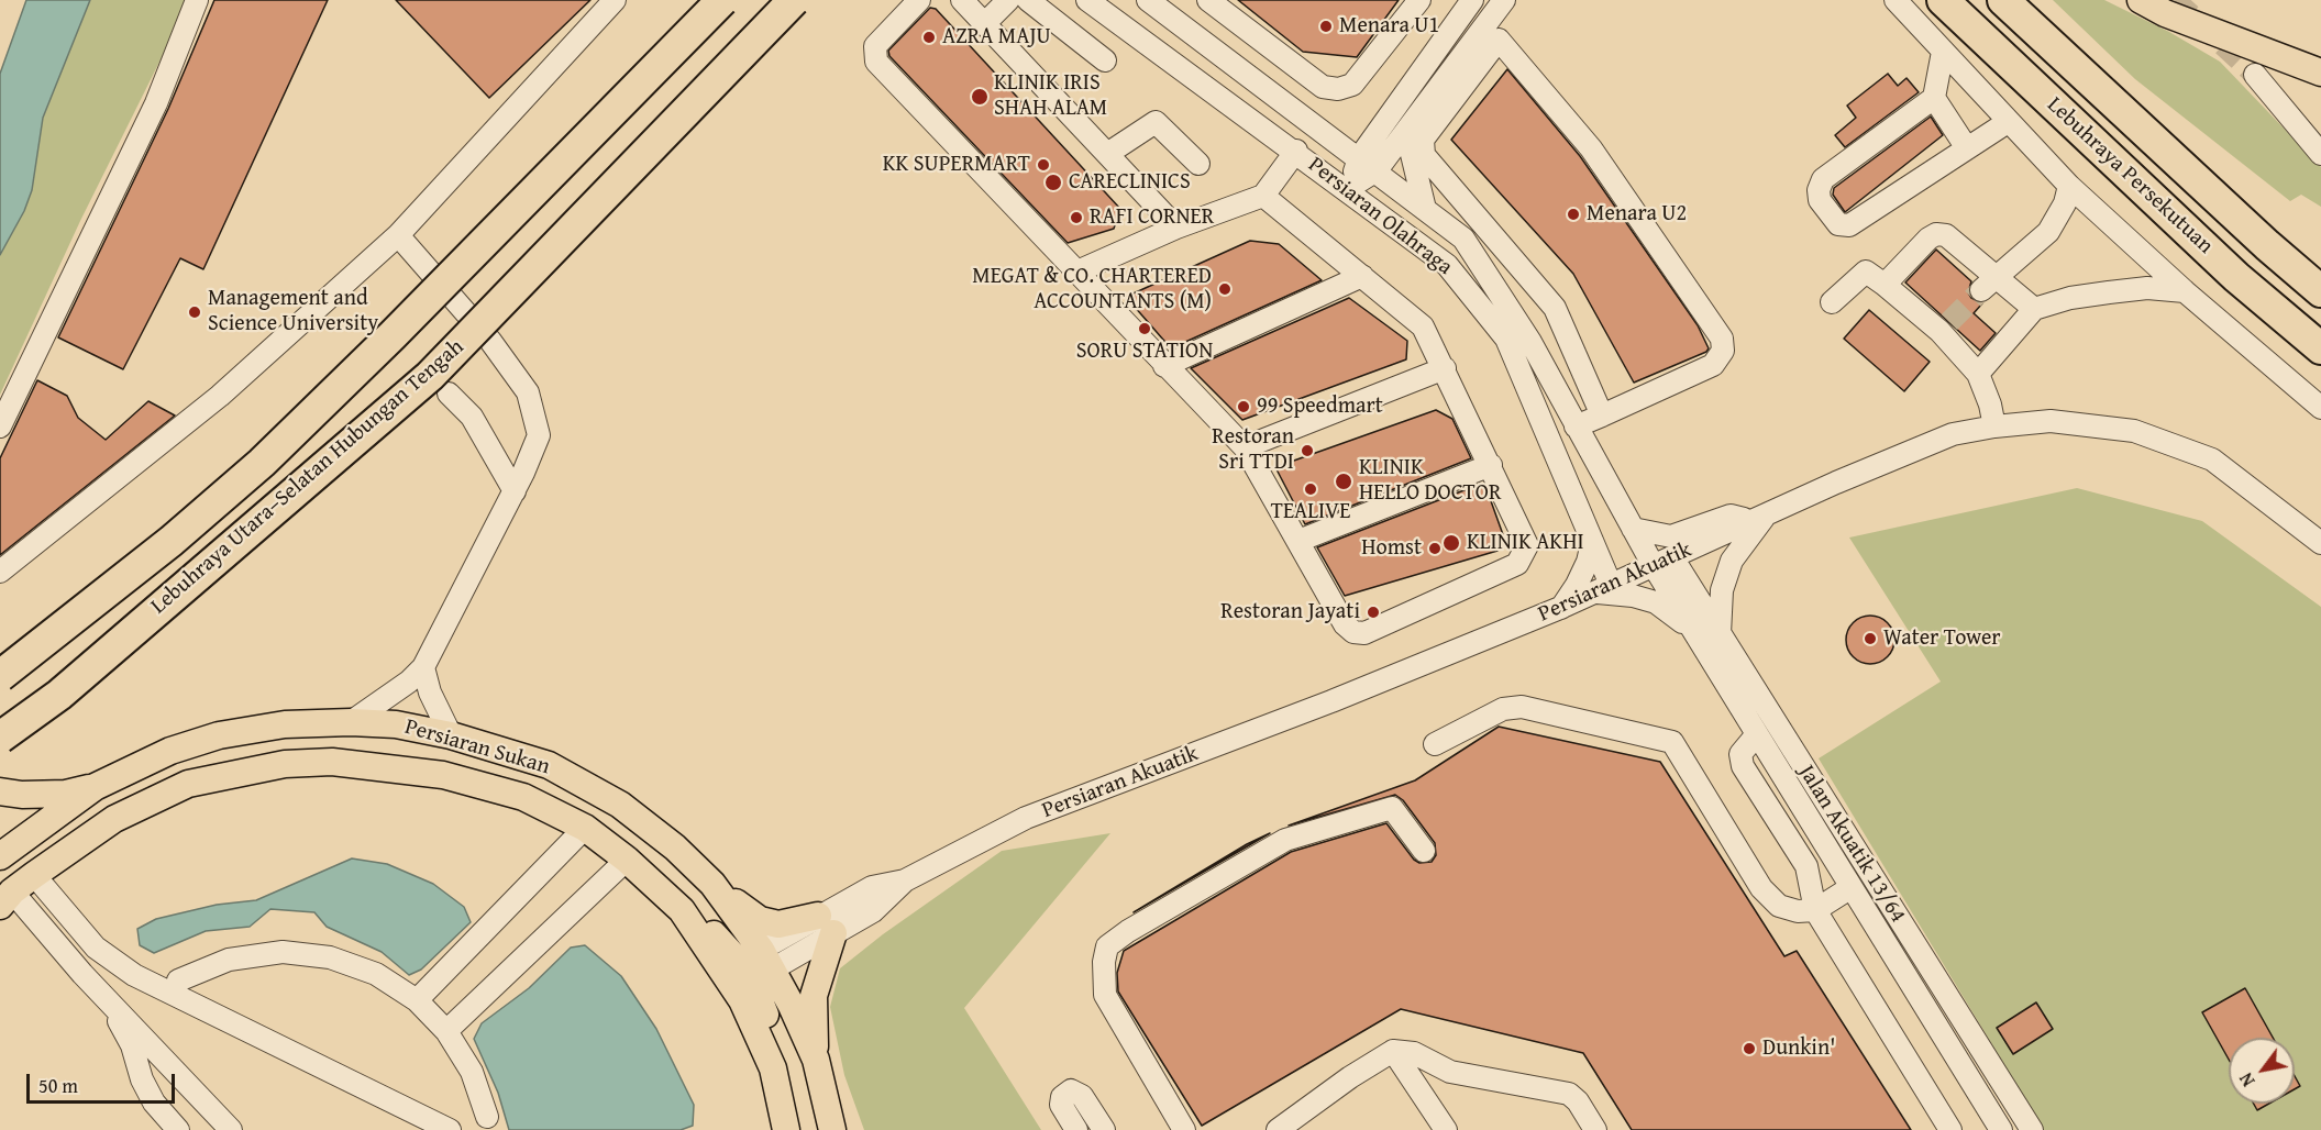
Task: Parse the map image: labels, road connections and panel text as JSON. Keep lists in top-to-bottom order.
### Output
{
  "streets": {
    "highway": ["Lebuhraya Persekutuan", "Lebuhraya Utara–Selatan Hubungan Tengah"],
    "main road": ["Persiaran Sukan"],
    "street": ["Persiaran Olahraga", "Persiaran Akuatik", "Jalan Akuatik 13/64"]
  },
  "crossings": [
    ["Persiaran Olahraga", "Persiaran Akuatik"],
    ["Persiaran Olahraga", "Jalan Akuatik 13/64"],
    ["Persiaran Akuatik", "Persiaran Sukan"],
    ["Persiaran Akuatik", "Jalan Akuatik 13/64"]
  ],
  "places": [
    "Menara U1",
    "AZRA MAJU",
    "KLINIK IRIS SHAH ALAM",
    "KK SUPERMART",
    "CARECLINICS",
    "Menara U2",
    "RAFI CORNER",
    "MEGAT & CO. CHARTERED ACCOUNTANTS (M)",
    "Management and Science University",
    "SORU STATION",
    "99 Speedmart",
    "Restoran Sri TTDI",
    "KLINIK HELLO DOCTOR",
    "TEALIVE",
    "KLINIK AKHI",
    "Homst",
    "Restoran Jayati",
    "Water Tower",
    "Dunkin'"
  ],
  "scale_bar": "50 m",
  "north": "bottom left"
}
